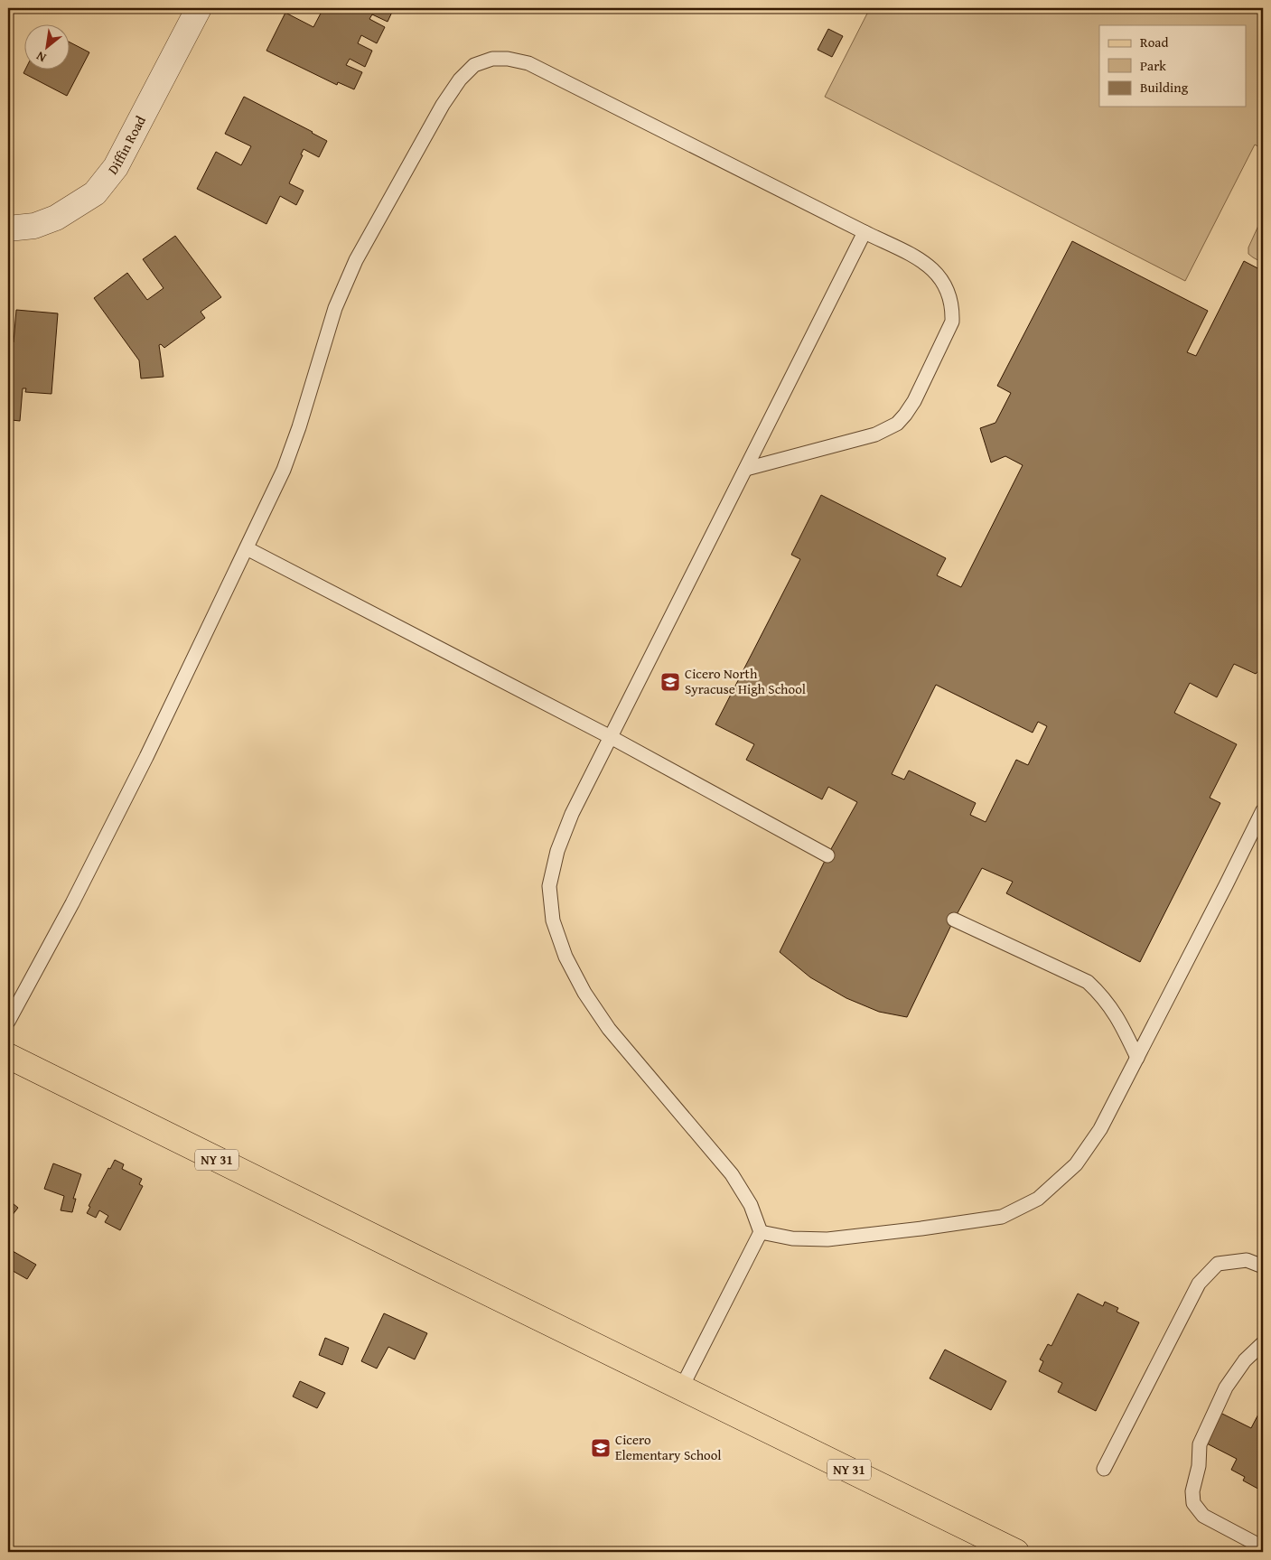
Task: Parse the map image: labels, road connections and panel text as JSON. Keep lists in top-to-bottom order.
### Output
{
  "streets": {
    "main road": ["NY 31"],
    "street": ["Diffin Road"]
  },
  "places": {
    "school or university": ["Cicero North Syracuse High School", "Cicero Elementary School"]
  },
  "legend": ["Road", "Park", "Building"],
  "north": "bottom left"
}
